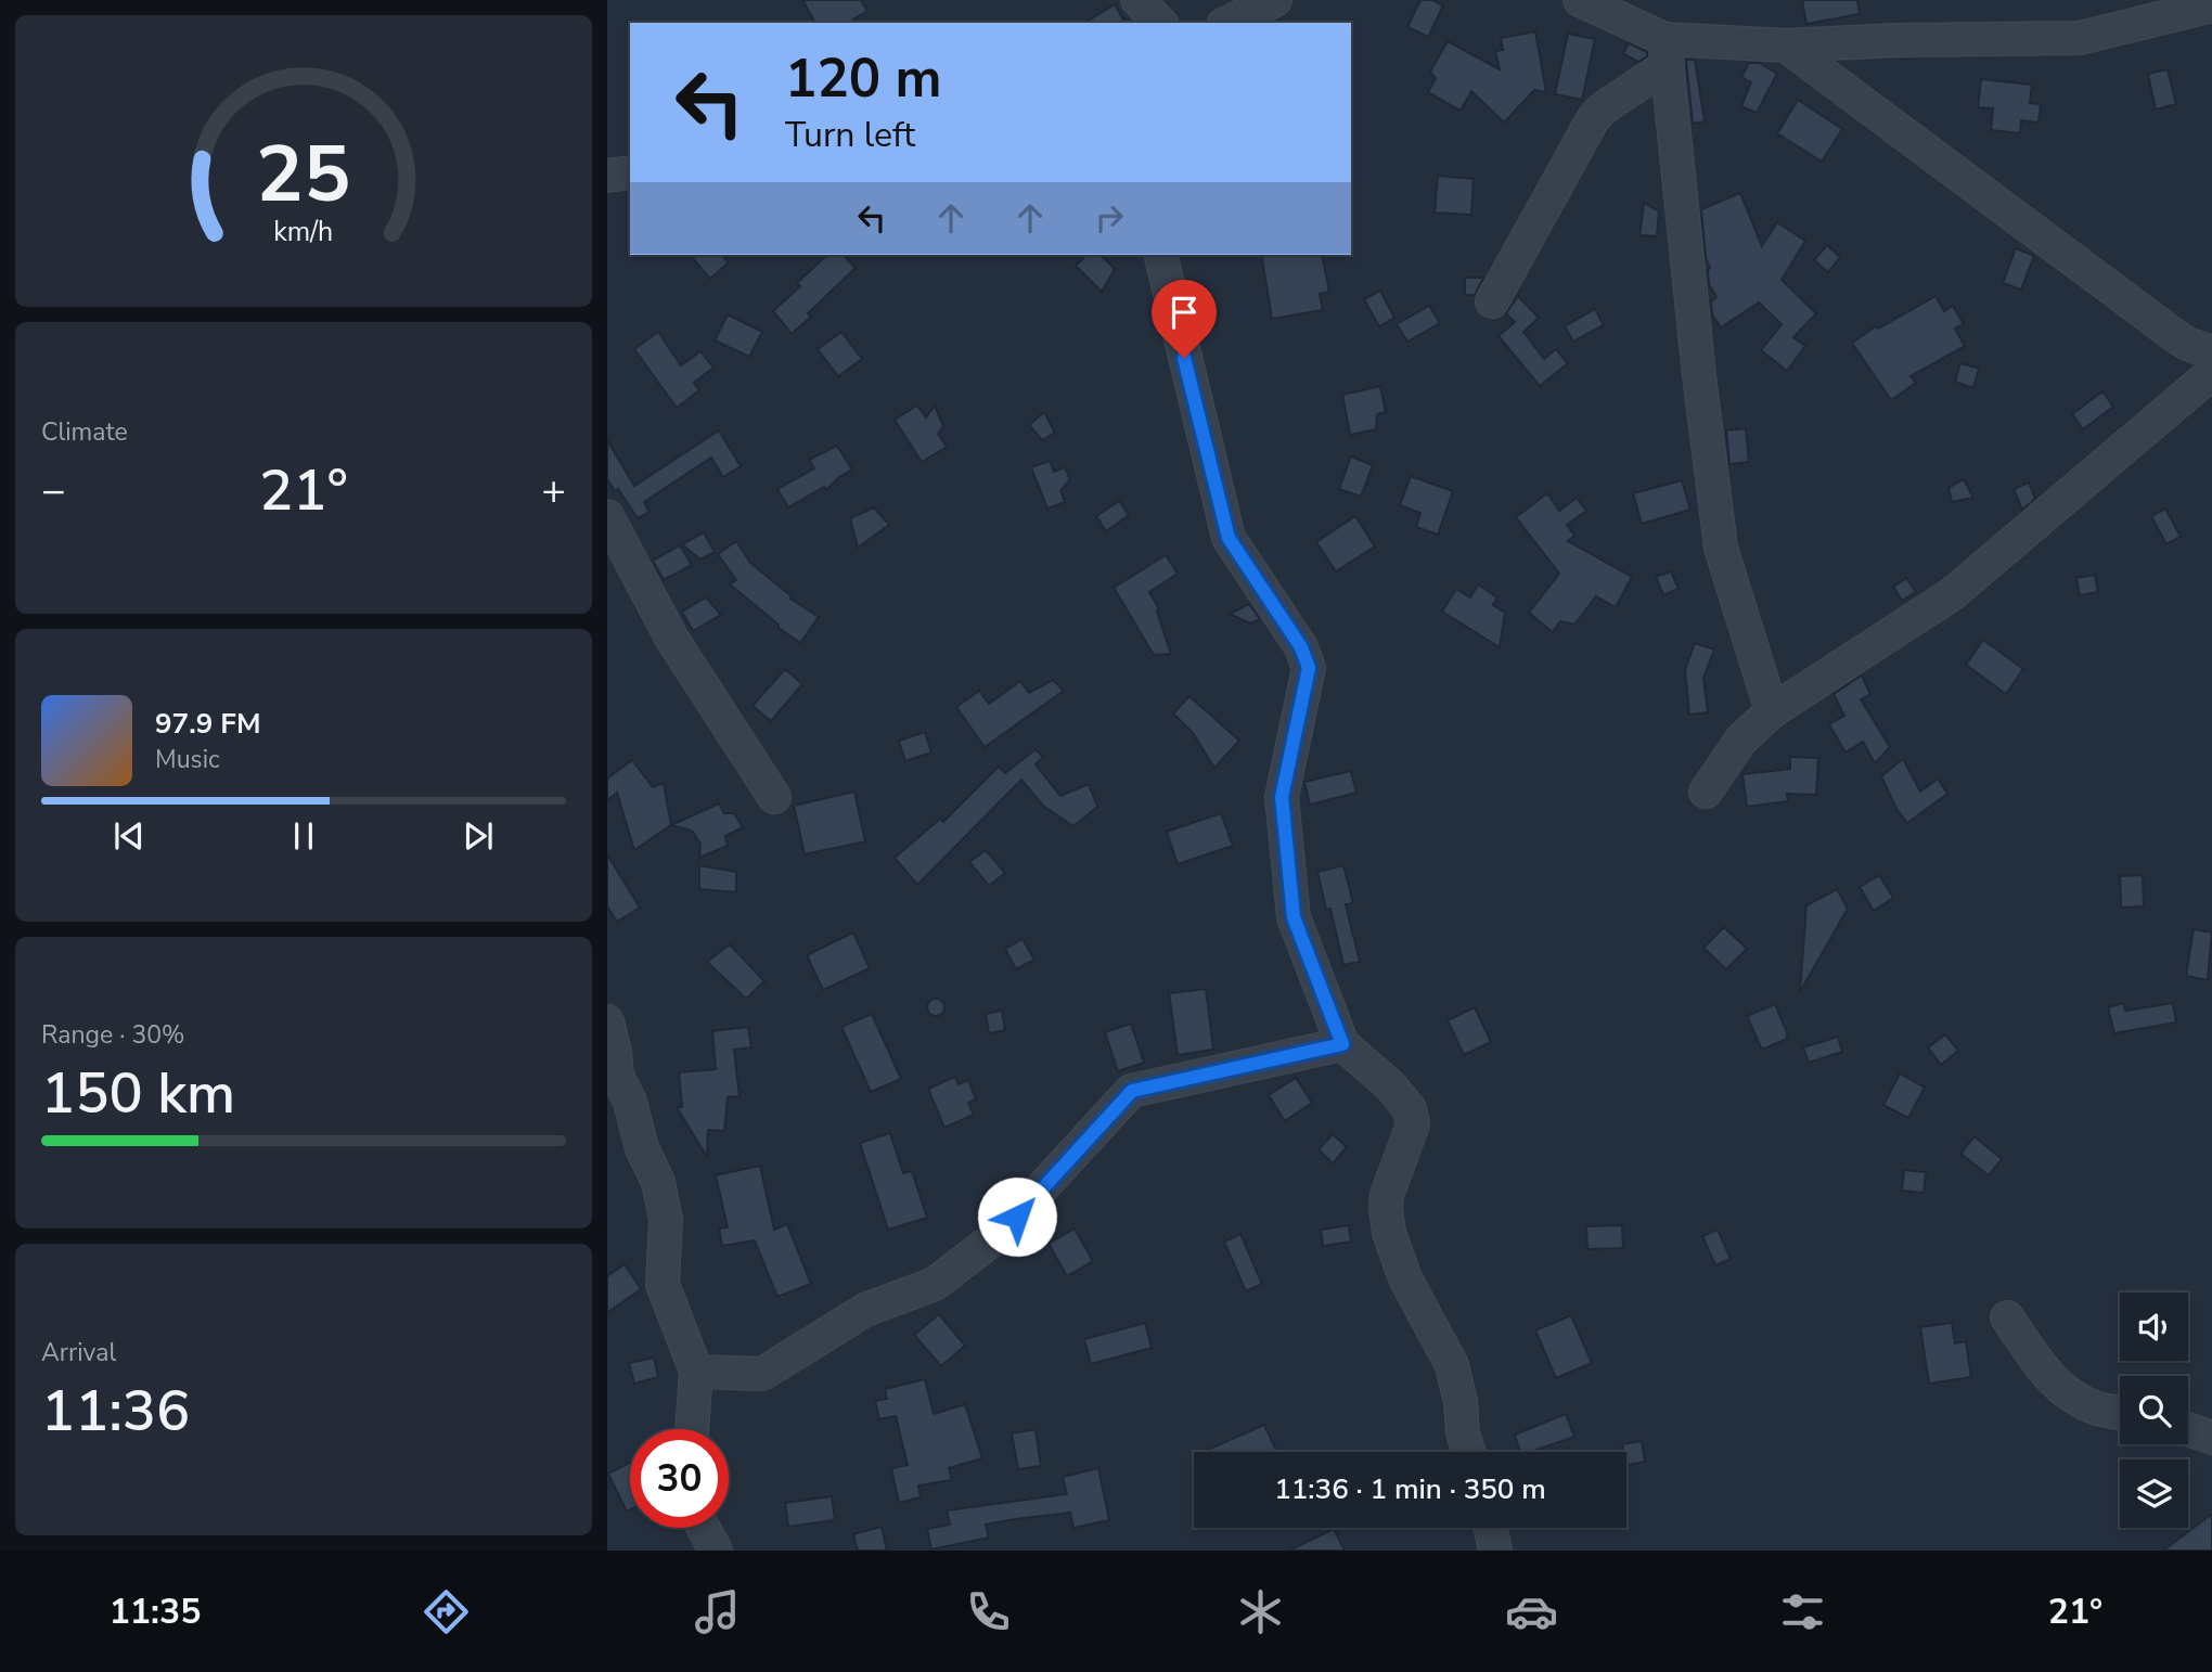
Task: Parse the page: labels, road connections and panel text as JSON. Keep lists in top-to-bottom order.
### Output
{
  "page": {
    "turn": ["120 m", "Turn left"],
    "tile": [
      "Climate",
      ["Range · 30%", "150 km"],
      ["Arrival", "11:36"]
    ],
    "heat": ["−", "21°", "+"],
    "song": ["97.9 FM", "Music"],
    "limit": "30",
    "trip": "11:36 · 1 min · 350 m",
    "tabs": ["11:35", "21°"],
    "gauge": ["25", "km/h"]
  }
}
